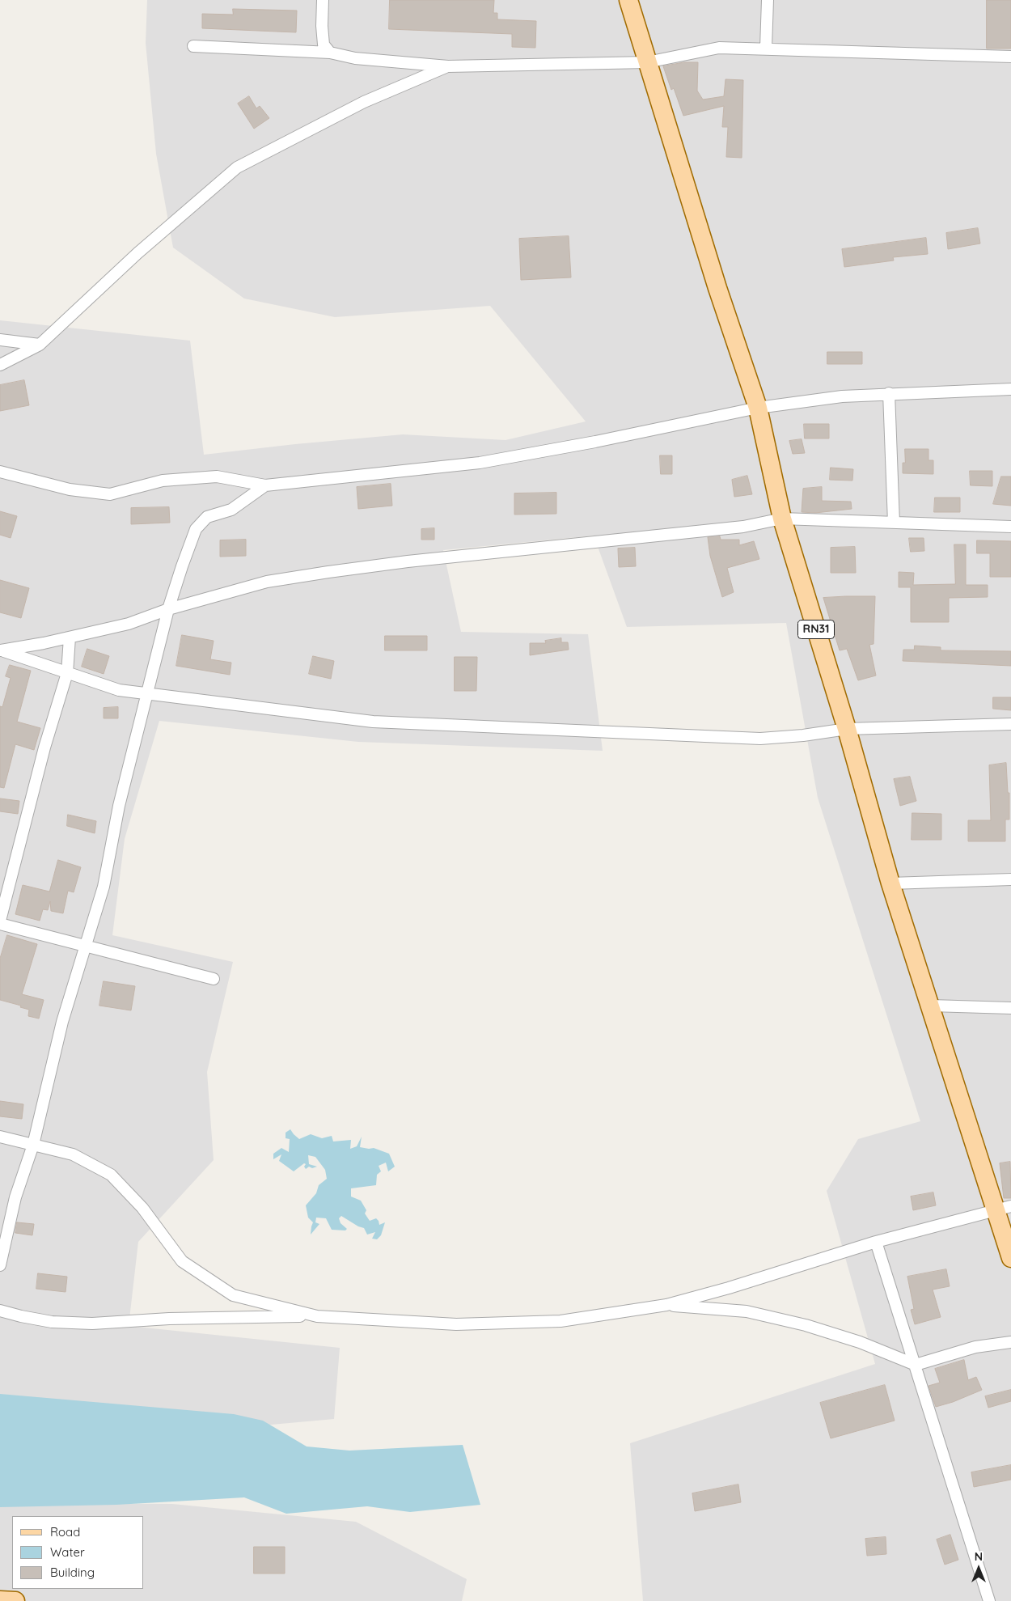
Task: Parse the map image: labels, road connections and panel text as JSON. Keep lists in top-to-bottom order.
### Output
{
  "streets": {
    "main road": ["RN31"]
  },
  "legend": ["Road", "Water", "Building"],
  "north": "top"
}
